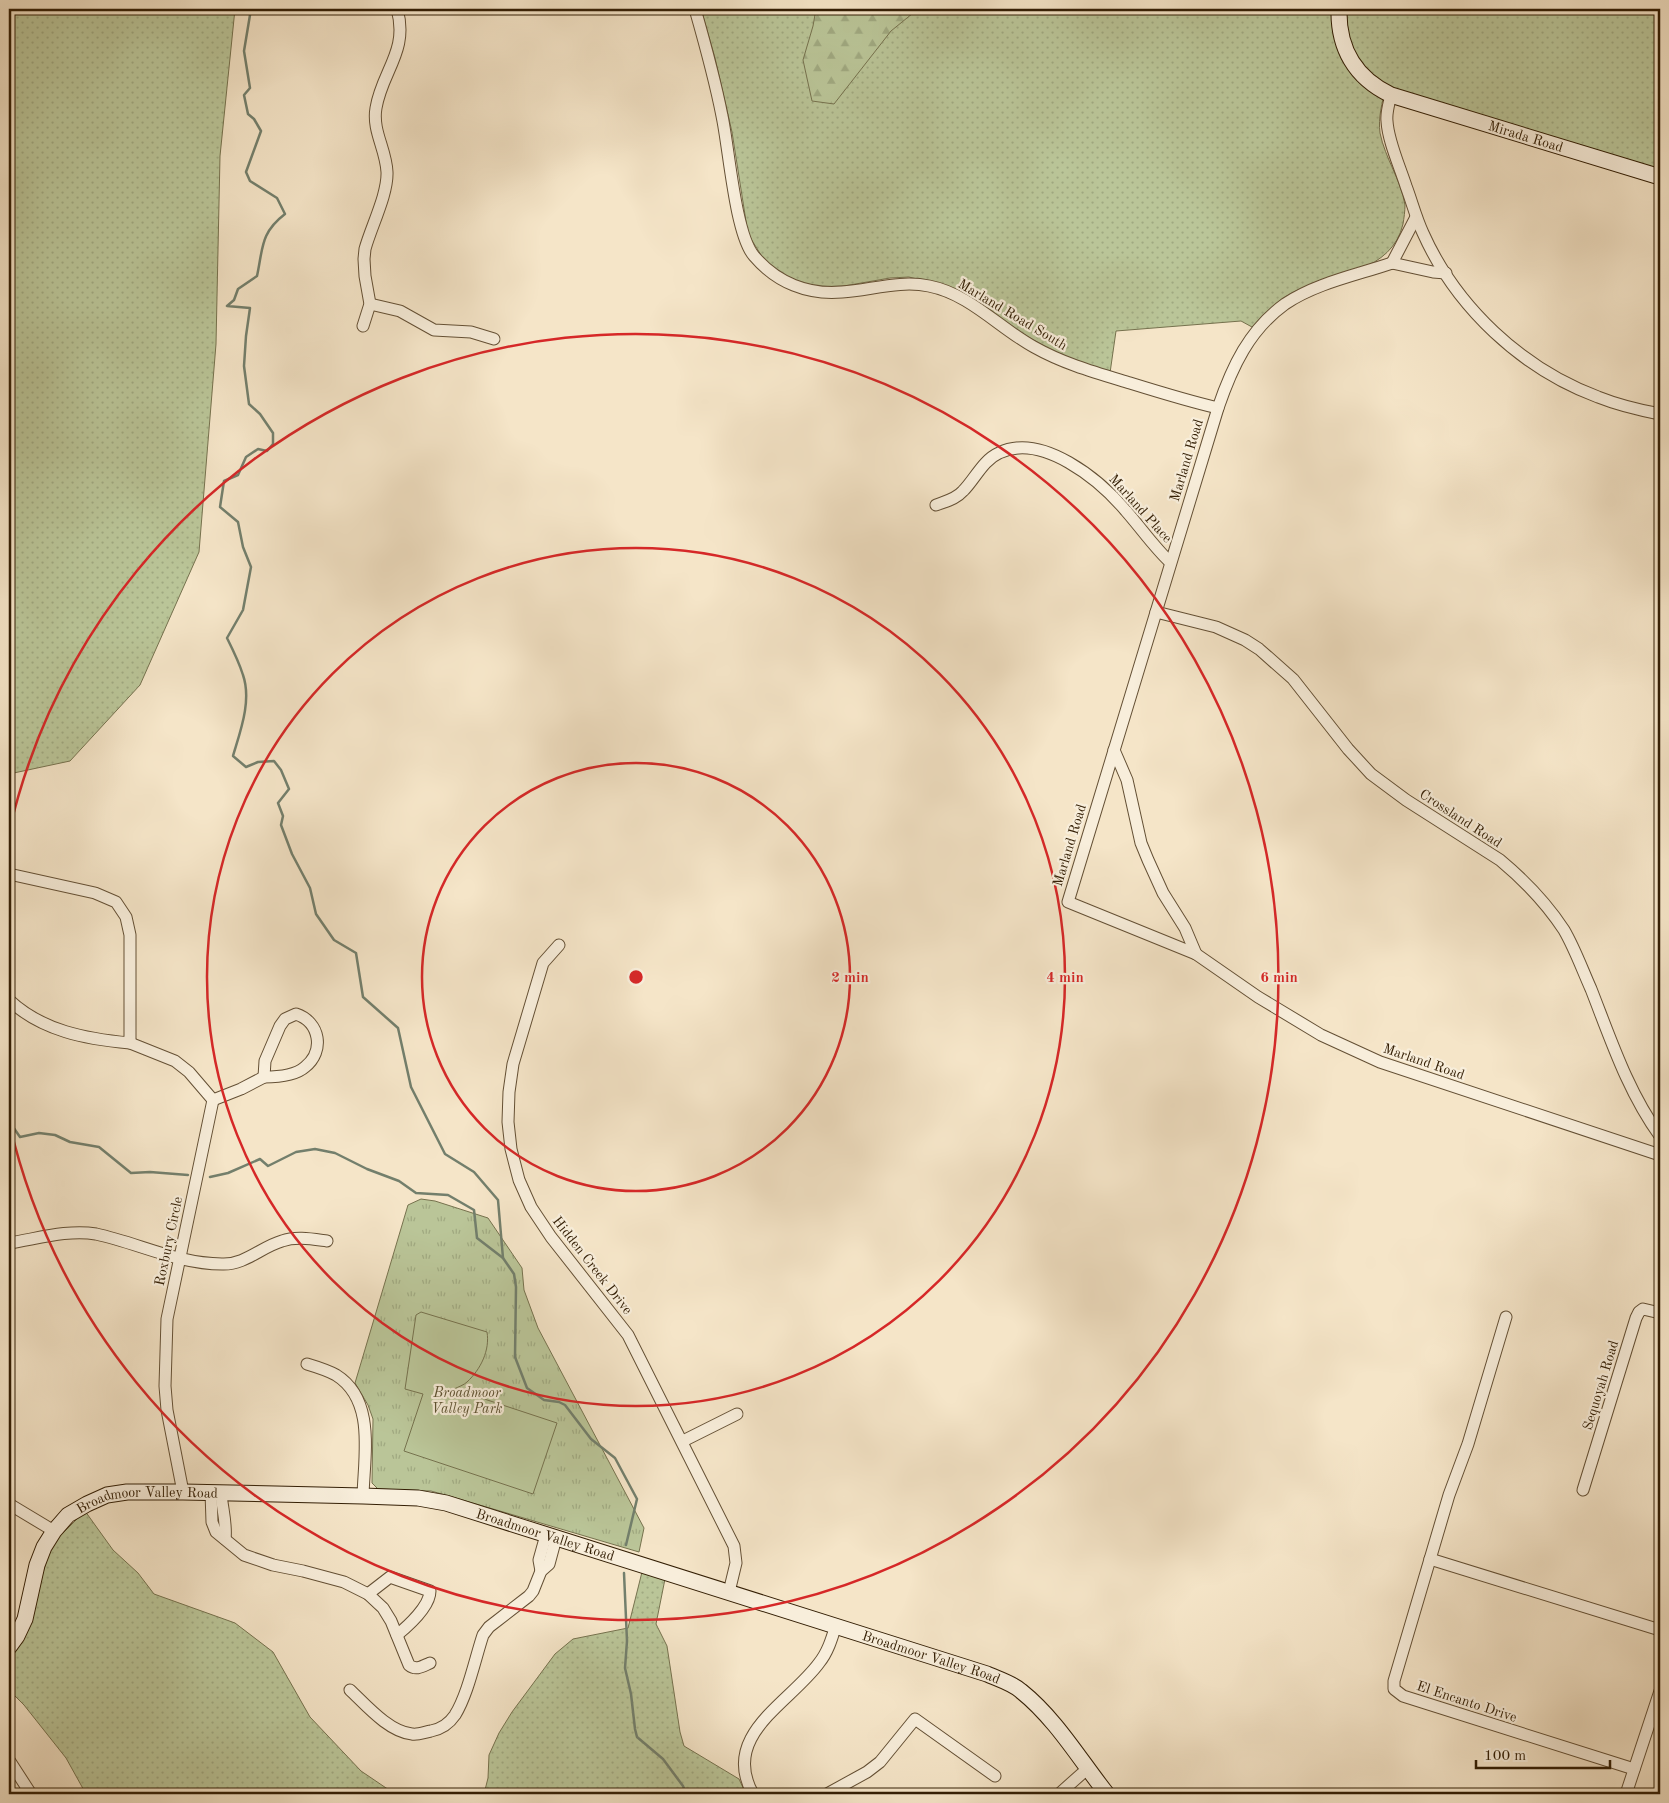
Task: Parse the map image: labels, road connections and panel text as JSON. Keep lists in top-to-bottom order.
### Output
{
  "streets": {
    "street": [
      "Mirada Road",
      "Marland Road South",
      "Marland Road",
      "Marland Place",
      "Crossland Road",
      "Roxbury Circle",
      "Hidden Creek Drive",
      "Sequoyah Road",
      "Broadmoor Valley Road",
      "El Encanto Drive"
    ]
  },
  "crossings": [
    ["Marland Road South", "Marland Road"],
    ["Marland Road", "Marland Place"],
    ["Marland Road", "Crossland Road"],
    ["Roxbury Circle", "Broadmoor Valley Road"],
    ["Hidden Creek Drive", "Broadmoor Valley Road"]
  ],
  "parks": ["Broadmoor Valley Park"],
  "scale_bar": "100 m",
  "rings": ["2 min", "4 min", "6 min"]
}
